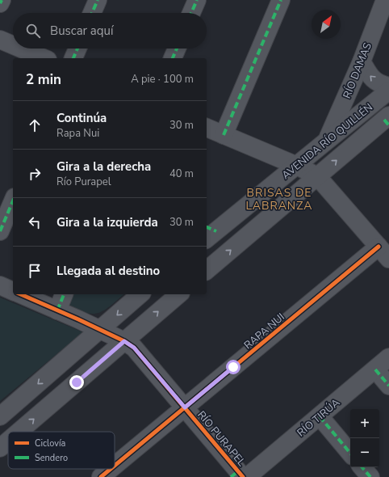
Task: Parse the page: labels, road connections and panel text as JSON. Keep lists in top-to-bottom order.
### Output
{
  "streets": {
    "street": [
      "RÍO DAMAS",
      "AVENIDA RÍO QUILLÉN",
      "RAPA NUI",
      "RÍO TIRÚA",
      "RÍO PURAPEL"
    ]
  },
  "crossings": [
    ["RÍO DAMAS", "AVENIDA RÍO QUILLÉN"],
    ["RAPA NUI", "RÍO PURAPEL"],
    ["RÍO TIRÚA", "RÍO PURAPEL"]
  ],
  "districts": ["BRISAS DE LABRANZA"],
  "legend": ["Ciclovía", "Sendero"],
  "north": "top right",
  "page": {
    "search": "Buscar aquí",
    "heading": ["2 min", "A pie · 100 m"],
    "list": [
      ["Continúa", "Rapa Nui", "30 m"],
      ["Gira a la derecha", "Río Purapel", "40 m"],
      ["Gira a la izquierda", "30 m"],
      "Llegada al destino"
    ],
    "map_buttons": ["+", "−"]
  }
}
